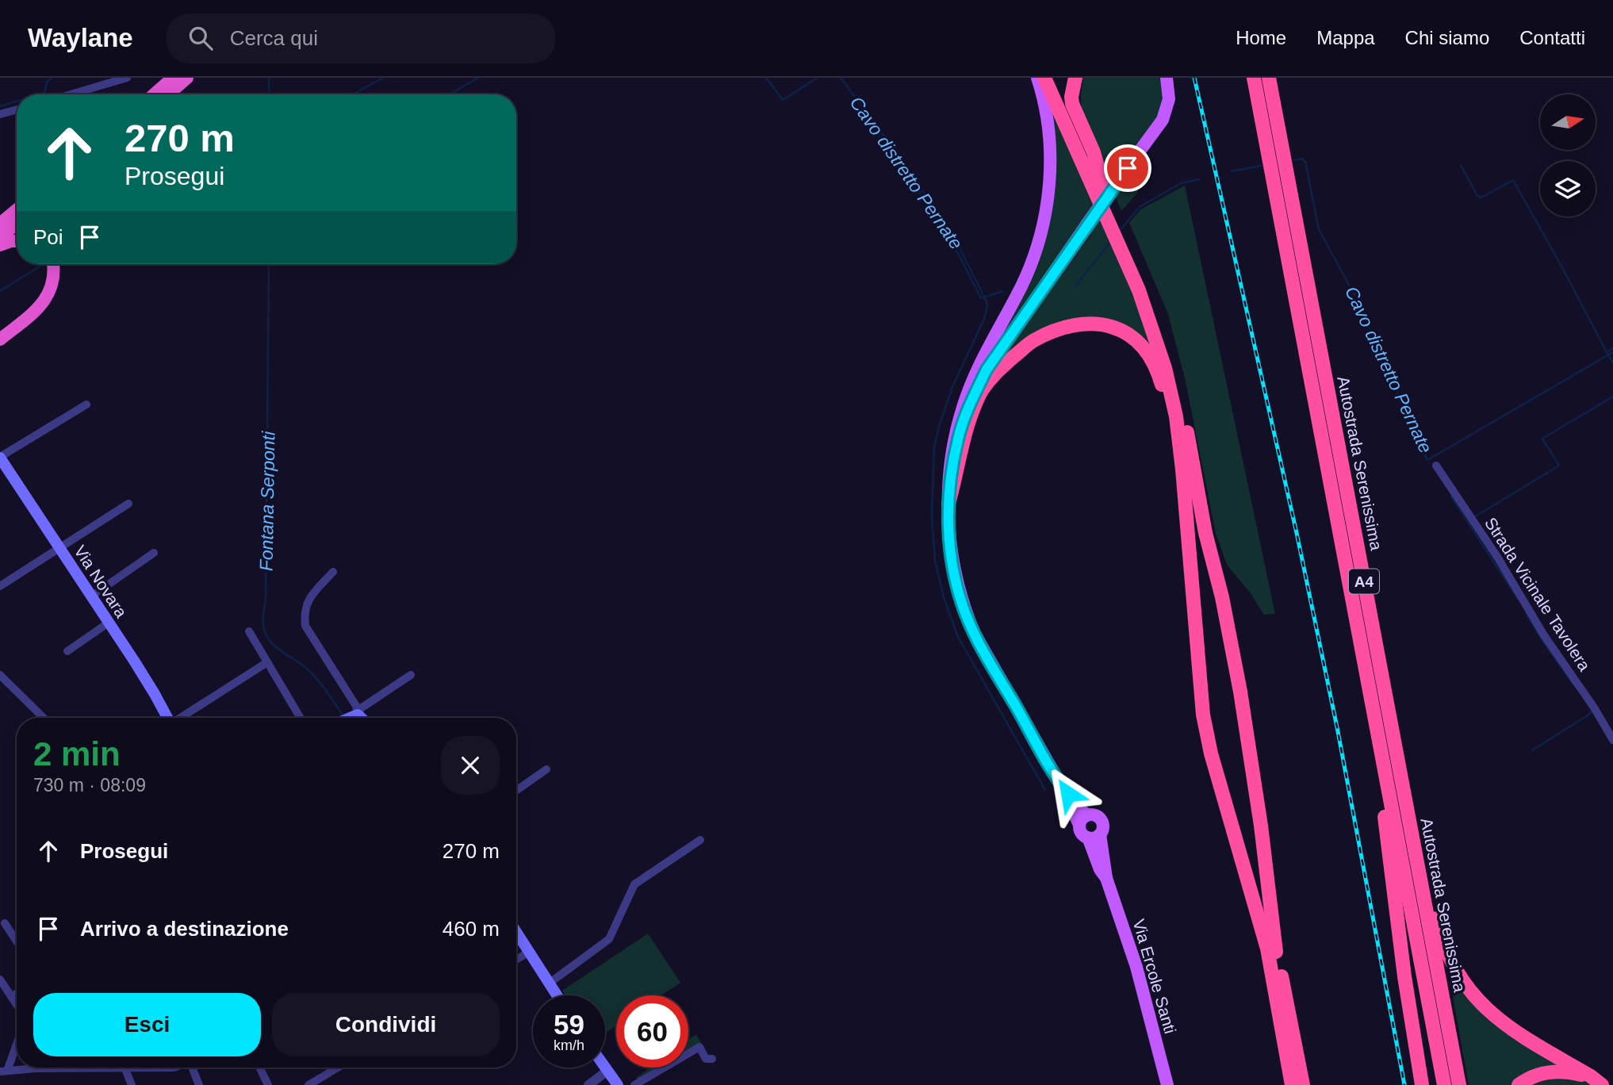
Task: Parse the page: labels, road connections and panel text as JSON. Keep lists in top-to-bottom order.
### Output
{
  "streets": {
    "highway": ["Autostrada Serenissima", "A4"],
    "main road": ["Via Novara", "Via Ercole Santi"],
    "street": ["Strada Vicinale Tavolera"]
  },
  "water": ["Cavo distretto Pernate", "Fontana Serponti"],
  "north": "right",
  "page": {
    "header": "Waylane",
    "search": "Cerca qui",
    "nav": [
      "Home",
      "Mappa",
      "Chi siamo",
      "Contatti"
    ],
    "turn": ["270 m", "Prosegui"],
    "then": "Poi",
    "heading": ["2 min", "730 m · 08:09"],
    "list": [
      {
        "name": "Prosegui",
        "value": "270 m"
      },
      {
        "name": "Arrivo a destinazione",
        "value": "460 m"
      }
    ],
    "buttons": ["Esci", "Condividi"],
    "speed": "59 km/h",
    "limit": "60"
  }
}
